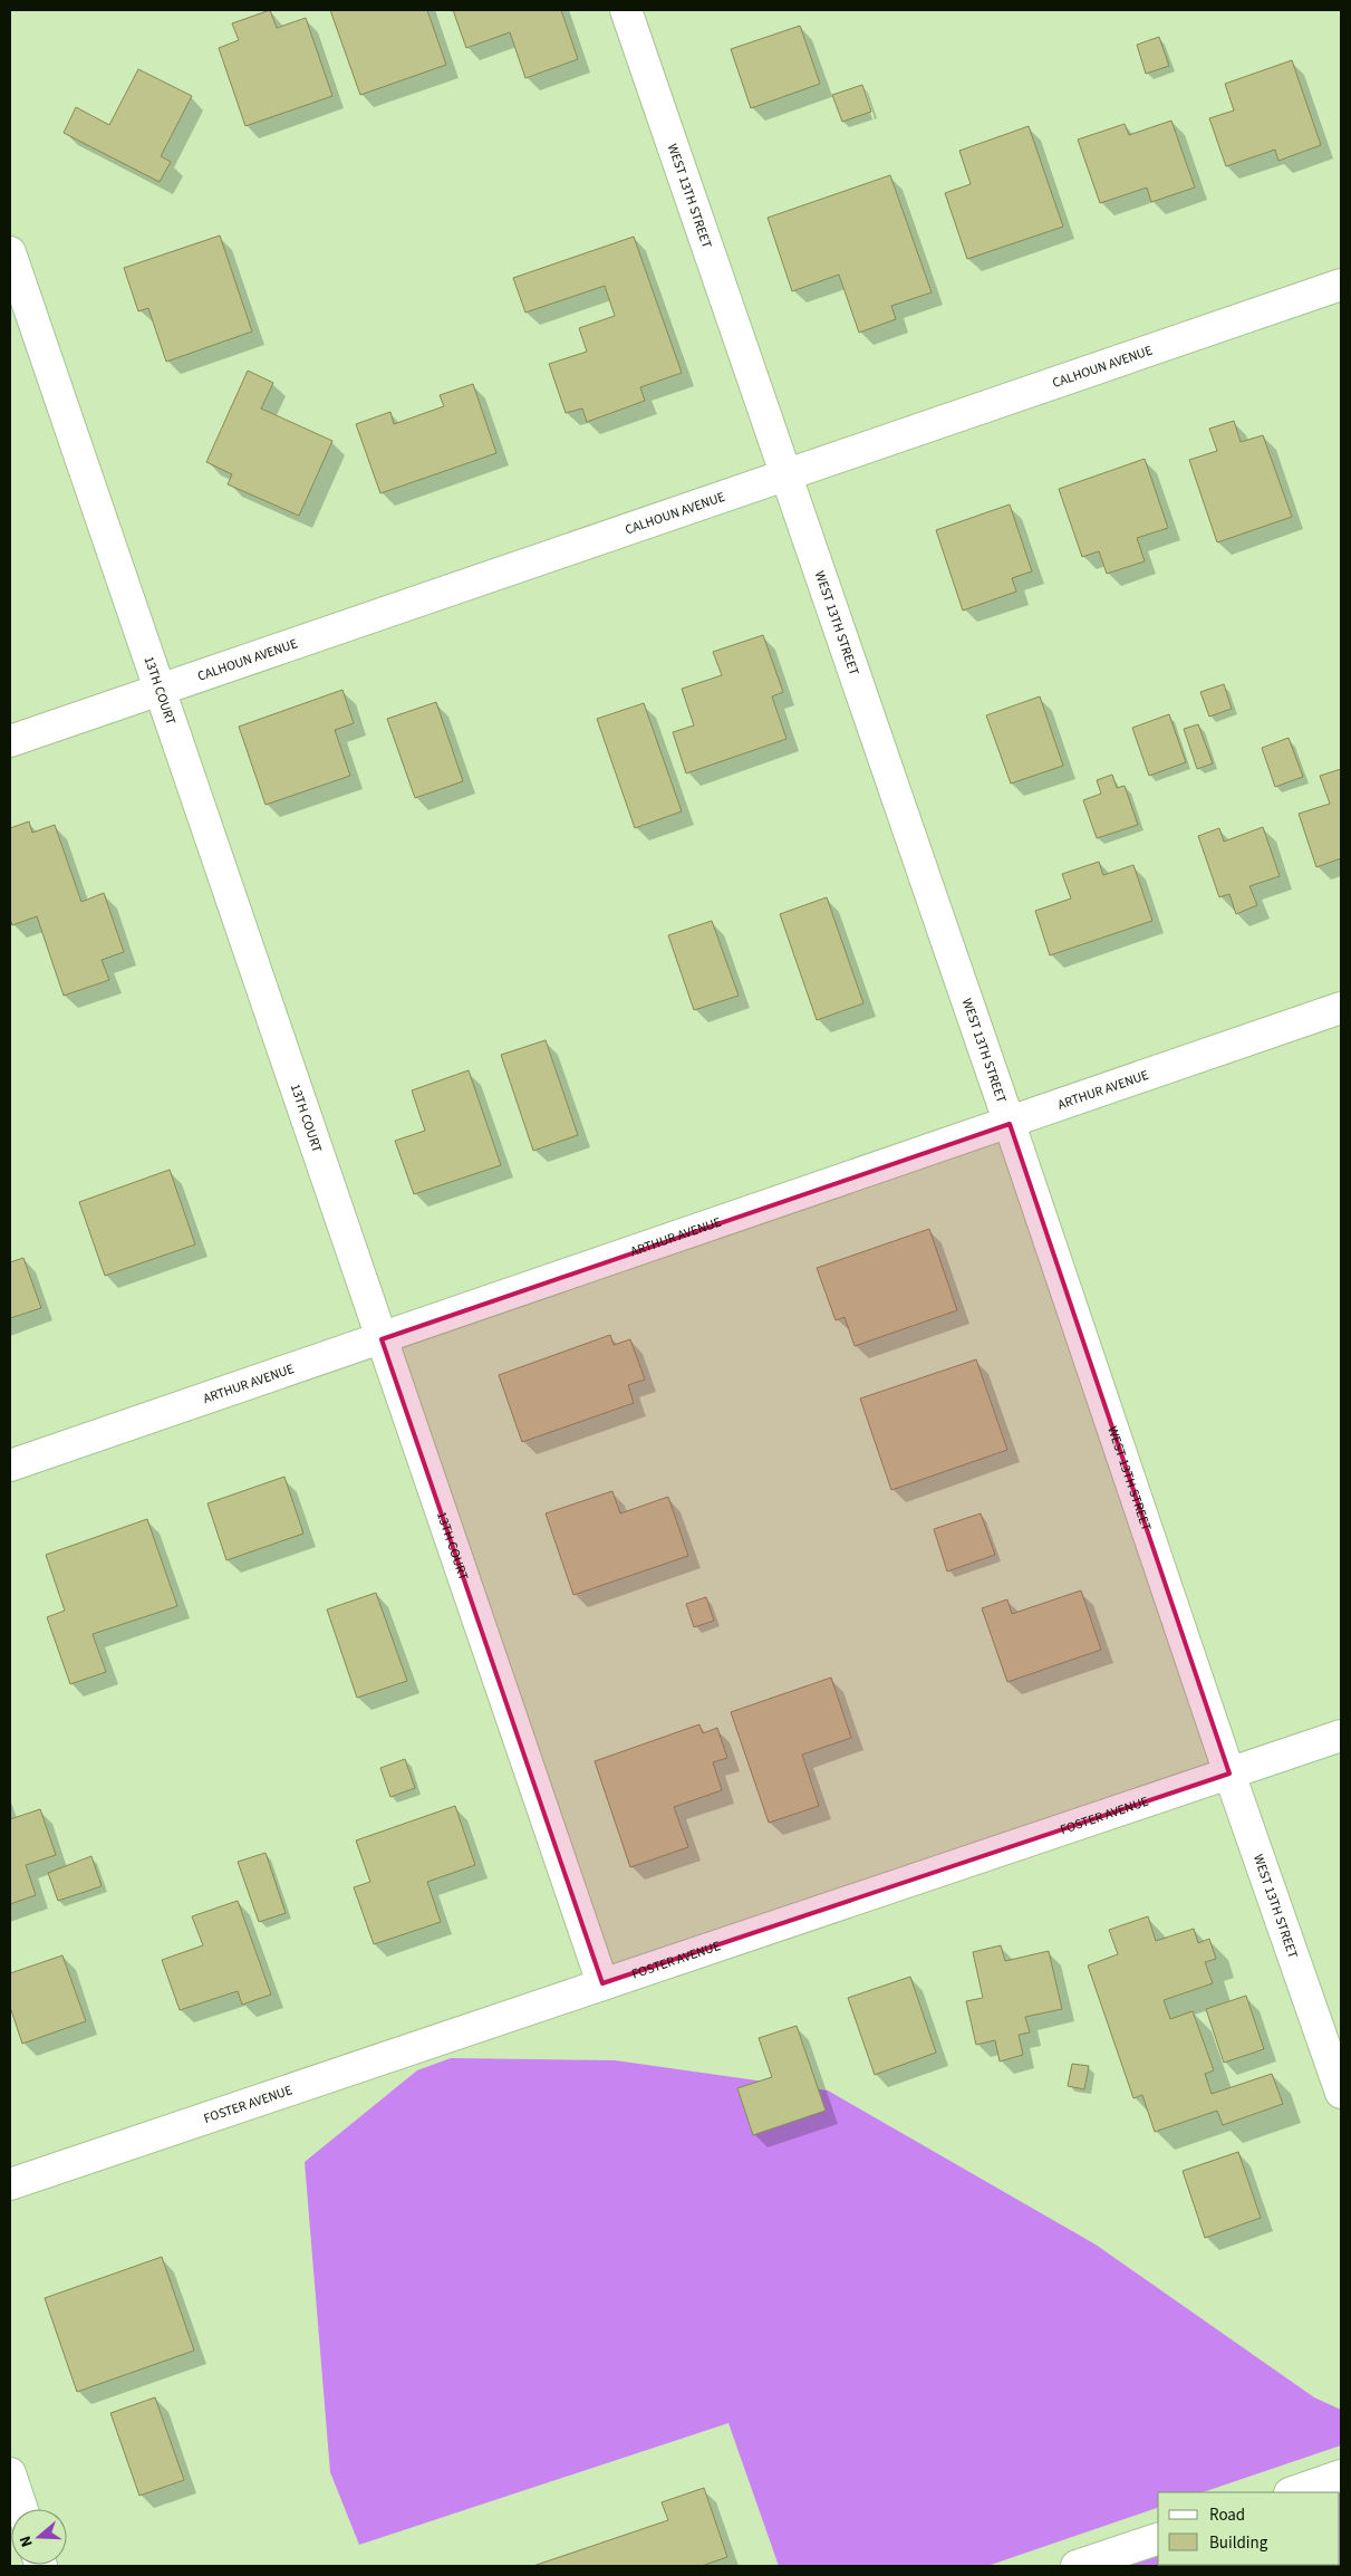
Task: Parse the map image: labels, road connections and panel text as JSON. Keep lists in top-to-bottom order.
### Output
{
  "streets": {
    "street": [
      "WEST 13TH STREET",
      "CALHOUN AVENUE",
      "13TH COURT",
      "ARTHUR AVENUE",
      "FOSTER AVENUE"
    ]
  },
  "crossings": [
    ["WEST 13TH STREET", "CALHOUN AVENUE"],
    ["WEST 13TH STREET", "ARTHUR AVENUE"],
    ["WEST 13TH STREET", "FOSTER AVENUE"],
    ["CALHOUN AVENUE", "13TH COURT"],
    ["13TH COURT", "ARTHUR AVENUE"],
    ["13TH COURT", "FOSTER AVENUE"]
  ],
  "legend": ["Road", "Building"],
  "north": "left"
}
